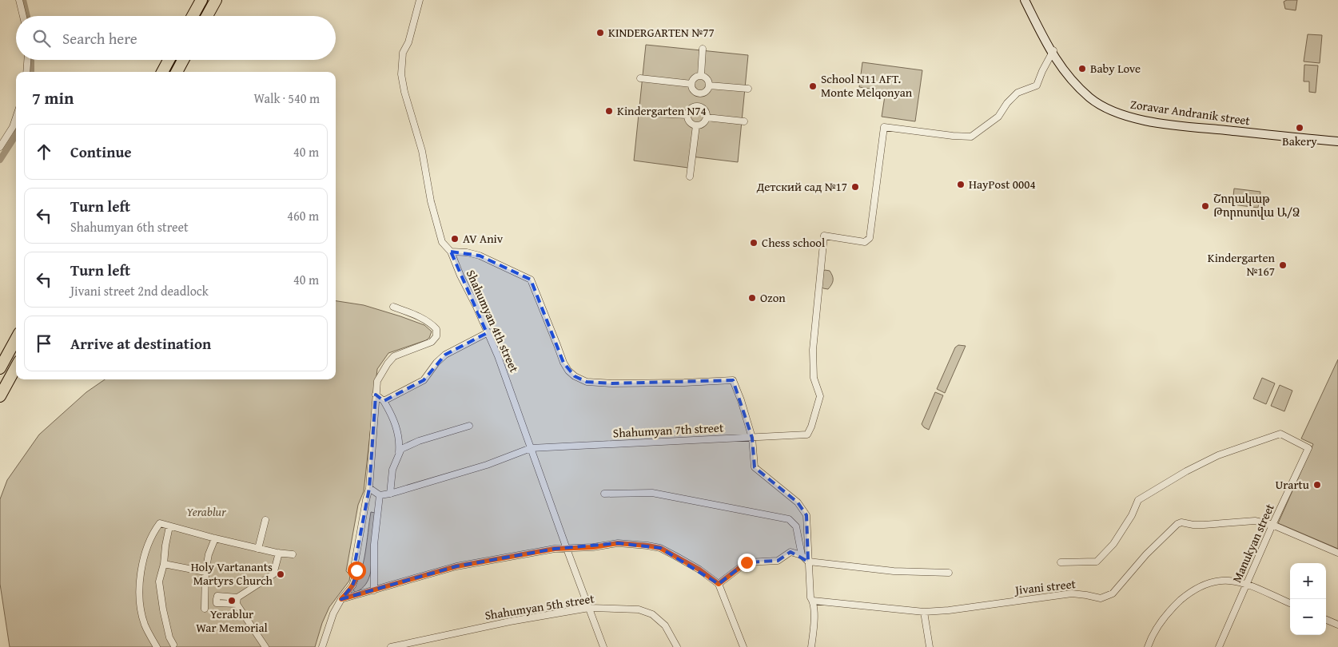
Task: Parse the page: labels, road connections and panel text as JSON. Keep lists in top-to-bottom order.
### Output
{
  "streets": {
    "main road": ["Zoravar Andranik street"],
    "street": [
      "Shahumyan 4th street",
      "Shahumyan 7th street",
      "Manukyan street",
      "Jivani street",
      "Shahumyan 5th street"
    ]
  },
  "crossings": [
    ["Zoravar Andranik street", "Shahumyan 7th street"],
    ["Shahumyan 4th street", "Shahumyan 7th street"],
    ["Shahumyan 4th street", "Shahumyan 5th street"],
    ["Manukyan street", "Jivani street"]
  ],
  "parks": ["Yerablur"],
  "places": [
    "KINDERGARTEN №77",
    "Baby Love",
    "School N11 AFT. Monte Melqonyan",
    "Kindergarten N74",
    "Bakery",
    "HayPost 0004",
    "Детский сад №17",
    "Շողակաթ Թորոսովա Ա/Ձ",
    "AV Aniv",
    "Chess school",
    "Kindergarten №167",
    "Ozon",
    "Urartu",
    "Holy Vartanants Martyrs Church",
    "Yerablur War Memorial"
  ],
  "page": {
    "search": "Search here",
    "heading": ["7 min", "Walk · 540 m"],
    "list": [
      ["Continue", "40 m"],
      ["Turn left", "Shahumyan 6th street", "460 m"],
      ["Turn left", "Jivani street 2nd deadlock", "40 m"],
      "Arrive at destination"
    ],
    "map_buttons": ["+", "−"]
  }
}
